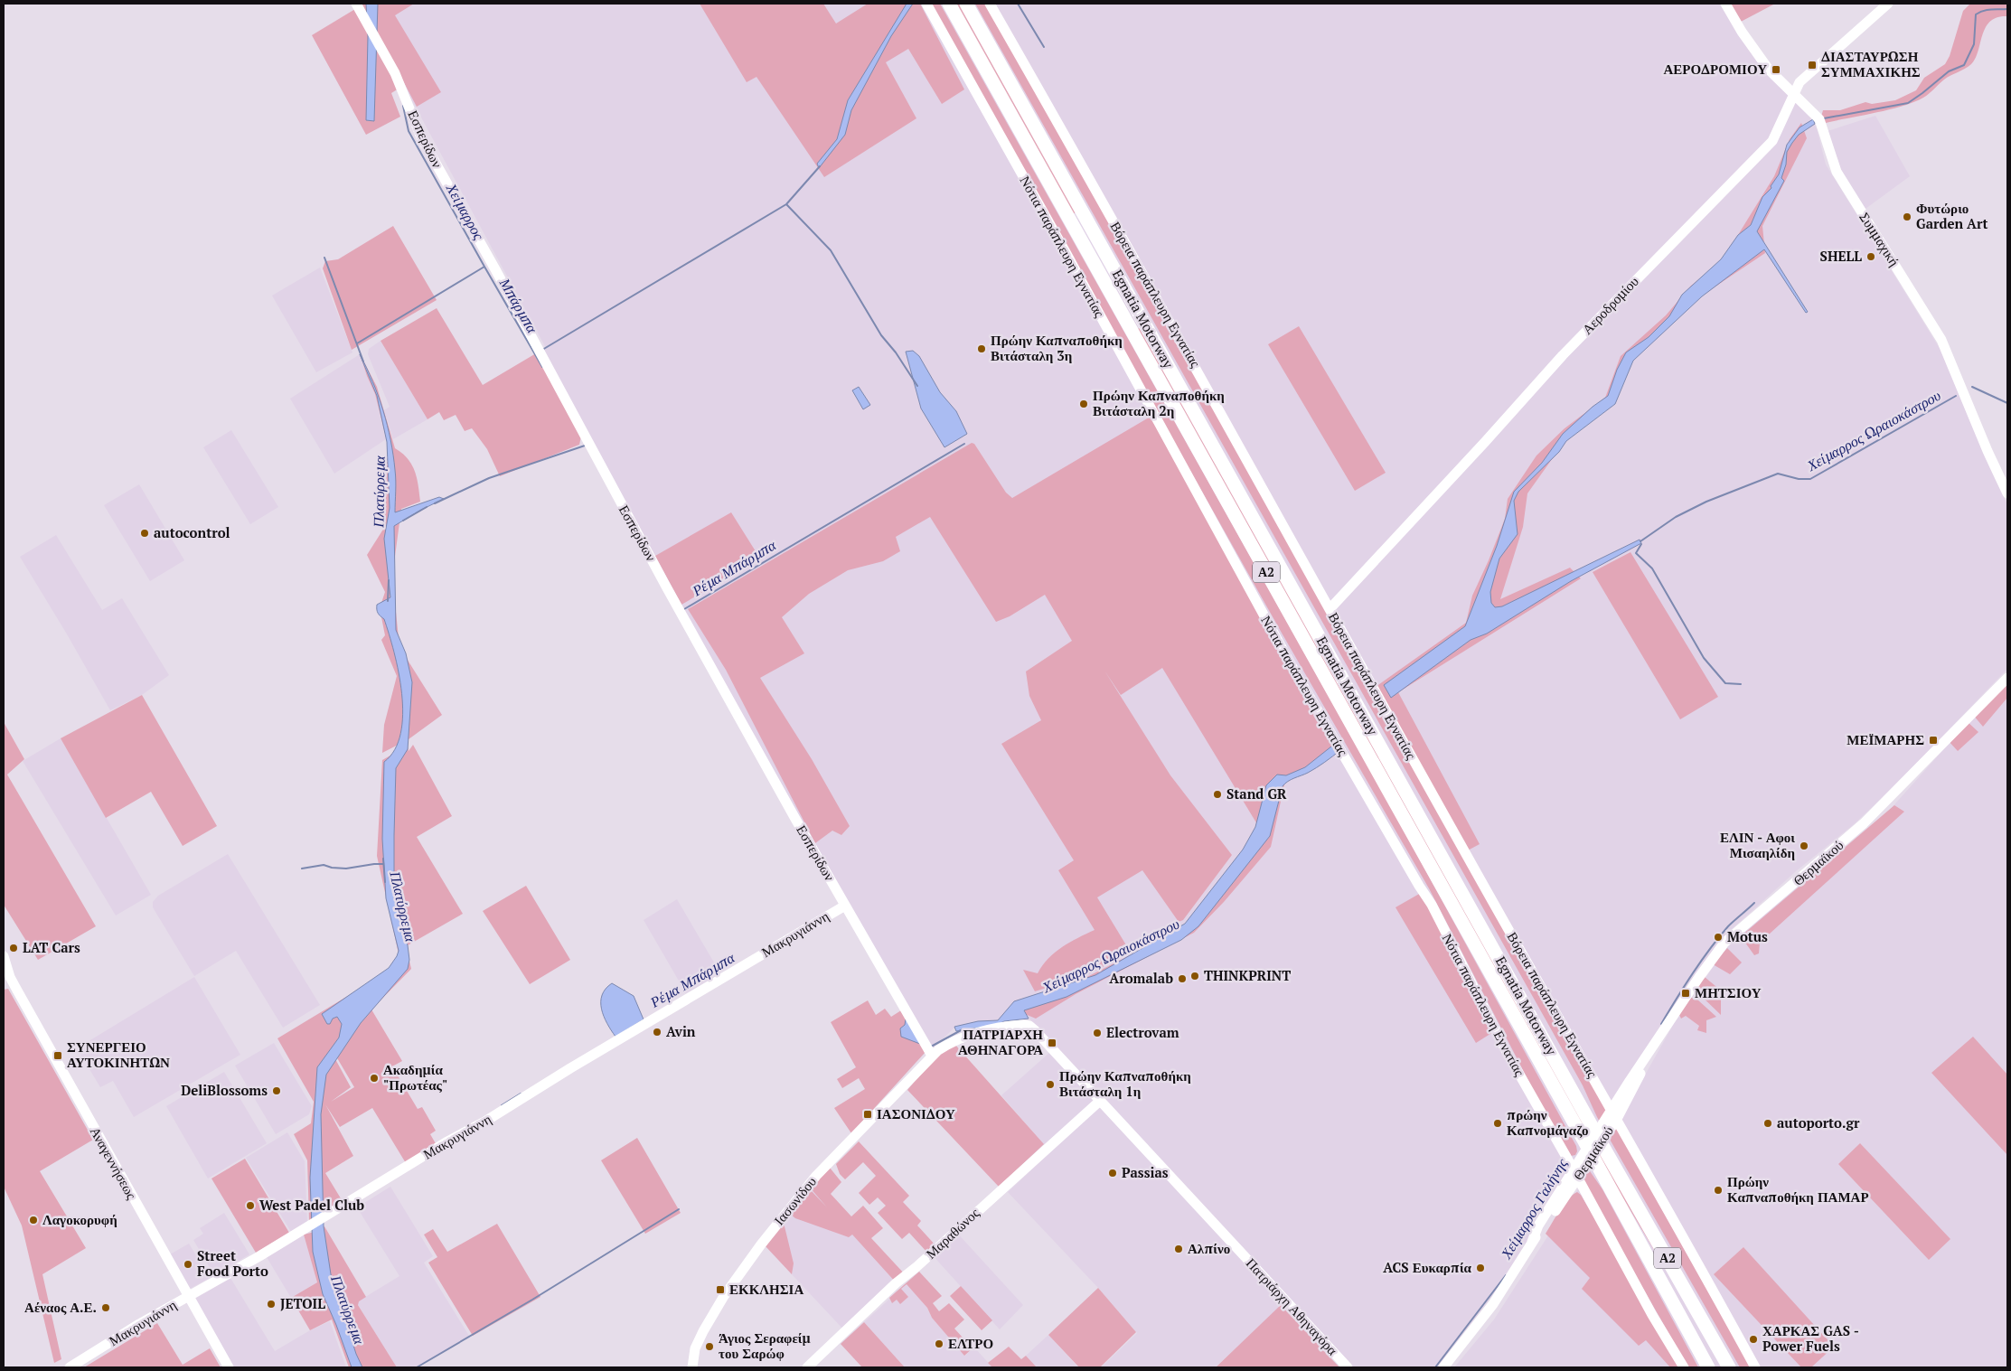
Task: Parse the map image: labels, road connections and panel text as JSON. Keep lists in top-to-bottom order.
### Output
{
  "streets": {
    "highway": ["Egnatia Motorway", "Α2"],
    "street": [
      "Εσπερίδων",
      "Συμμαχική",
      "Νότια παράπλευρη Εγνατίας",
      "Βόρεια παράπλευρη Εγνατίας",
      "Αεροδρομίου",
      "Θερμαϊκού",
      "Μακρυγιάννη",
      "Αναγεννήσεως",
      "Ιασωνίδου",
      "Μαραθώνος",
      "Πατριάρχη Αθηναγόρα"
    ]
  },
  "crossings": [
    ["Εσπερίδων", "Μακρυγιάννη"],
    ["Εσπερίδων", "Ιασωνίδου"],
    ["Εσπερίδων", "Πατριάρχη Αθηναγόρα"],
    ["Συμμαχική", "Αεροδρομίου"],
    ["Νότια παράπλευρη Εγνατίας", "Θερμαϊκού"],
    ["Βόρεια παράπλευρη Εγνατίας", "Αεροδρομίου"],
    ["Βόρεια παράπλευρη Εγνατίας", "Θερμαϊκού"],
    ["Μακρυγιάννη", "Αναγεννήσεως"],
    ["Ιασωνίδου", "Πατριάρχη Αθηναγόρα"],
    ["Μαραθώνος", "Πατριάρχη Αθηναγόρα"]
  ],
  "water": [
    "Χείμαρρος",
    "Μπάρμπα",
    "Χείμαρρος Ωραιοκάστρου",
    "Πλατύρρεμα",
    "Ρέμα Μπάρμπα",
    "Χείμαρρος Γαλήνης"
  ],
  "places": {
    "transit": [
      "ΔΙΑΣΤΑΥΡΩΣΗ ΣΥΜΜΑΧΙΚΗΣ",
      "ΑΕΡΟΔΡΟΜΙΟΥ",
      "ΜΕΪΜΑΡΗΣ",
      "ΜΗΤΣΙΟΥ",
      "ΠΑΤΡΙΑΡΧΗ ΑΘΗΝΑΓΟΡΑ",
      "ΣΥΝΕΡΓΕΙΟ ΑΥΤΟΚΙΝΗΤΩΝ",
      "ΙΑΣΟΝΙΔΟΥ",
      "ΕΚΚΛΗΣΙΑ"
    ],
    "other": [
      "Φυτώριο Garden Art",
      "SHELL",
      "Πρώην Καπναποθήκη Βιτάσταλη 3η",
      "Πρώην Καπναποθήκη Βιτάσταλη 2η",
      "autocontrol",
      "Stand GR",
      "ΕΛΙΝ - Αφοι Μισαηλίδη",
      "Motus",
      "LAT Cars",
      "THINKPRINT",
      "Aromalab",
      "Avin",
      "Electrovam",
      "Ακαδημία \"Πρωτέας\"",
      "Πρώην Καπναποθήκη Βιτάσταλη 1η",
      "DeliBlossoms",
      "πρώην Καπνομάγαζο",
      "autoporto.gr",
      "Passias",
      "Πρώην Καπναποθήκη ΠΑΜΑΡ",
      "West Padel Club",
      "Λαγοκορυφή",
      "Αλπίνο",
      "Street Food Porto",
      "ACS Ευκαρπία",
      "JETOIL",
      "Αέναος Α.Ε.",
      "ΧΑΡΚΑΣ GAS - Power Fuels",
      "ΕΛΤΡΟ",
      "Άγιος Σεραφείμ του Σαρώφ"
    ]
  }
}
